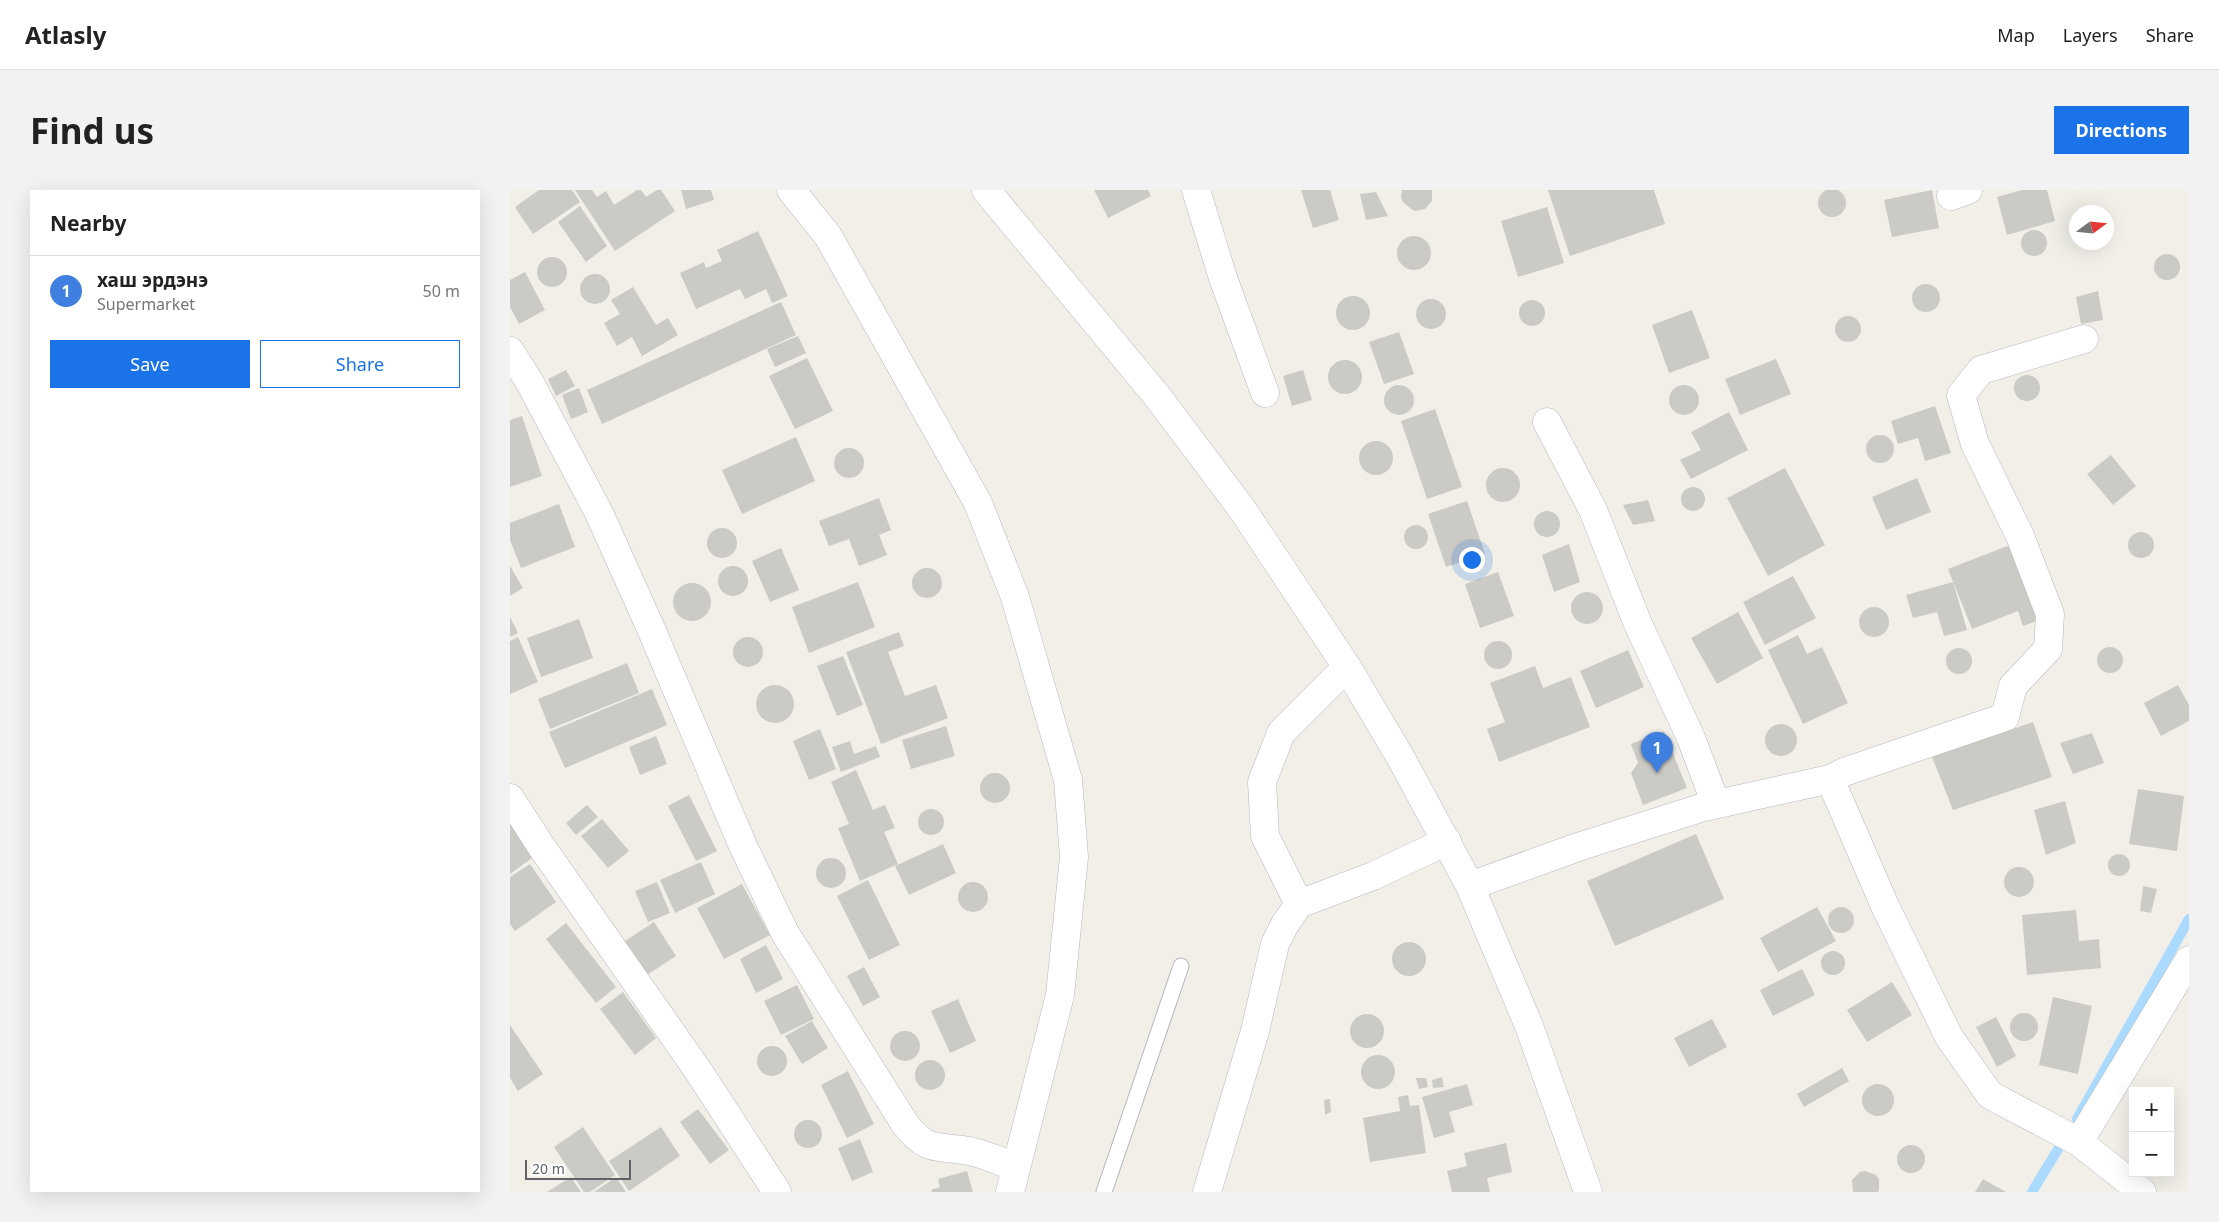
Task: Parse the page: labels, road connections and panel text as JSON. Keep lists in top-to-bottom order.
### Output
{
  "scale_bar": "20 m",
  "north": "right",
  "page": {
    "header": "Atlasly",
    "nav": ["Map", "Layers", "Share"],
    "buttons": [
      "Directions",
      ["Save", "Share"]
    ],
    "title": "Find us",
    "heading": "Nearby",
    "list": [
      {
        "mark": "1",
        "name": "хаш эрдэнэ",
        "note": "Supermarket",
        "value": "50 m"
      }
    ],
    "pins": "1",
    "map_buttons": ["+", "−"],
    "scale": "20 m"
  }
}
